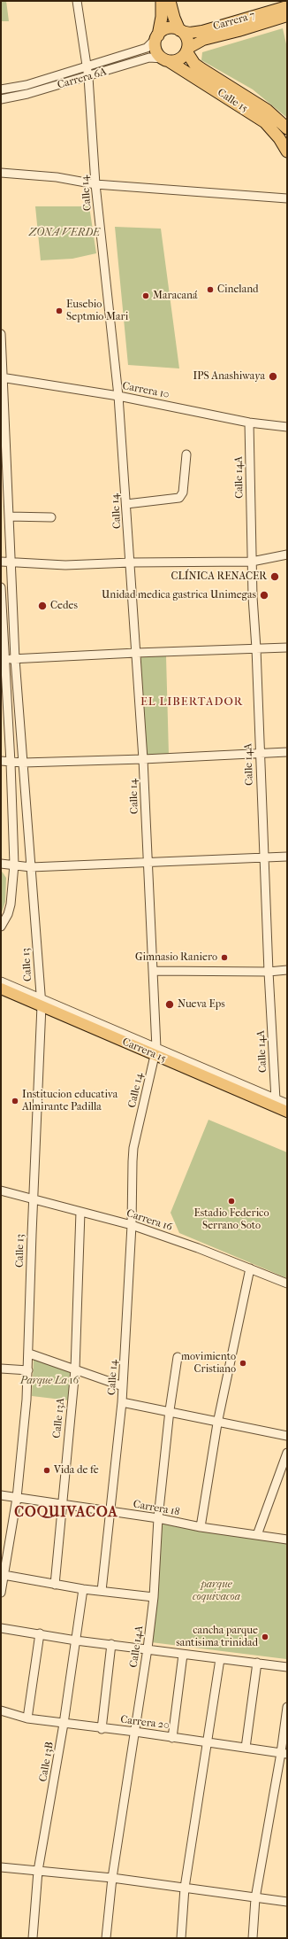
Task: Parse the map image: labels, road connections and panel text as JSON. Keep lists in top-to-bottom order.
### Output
{
  "streets": {
    "highway": ["Calle 15"],
    "main road": ["Carrera 7", "Carrera 15"],
    "street": [
      "Carrera 6A",
      "Calle 14",
      "Carrera 10",
      "Calle 14A",
      "Calle 13",
      "Carrera 16",
      "Calle 13A",
      "Carrera 18",
      "Carrera 20",
      "Calle 13B"
    ]
  },
  "crossings": [
    ["Carrera 7", "Carrera 6A"],
    ["Carrera 7", "Calle 15"],
    ["Carrera 6A", "Calle 15"],
    ["Carrera 6A", "Calle 14"],
    ["Calle 14", "Carrera 10"],
    ["Calle 14", "Carrera 15"],
    ["Calle 14", "Carrera 16"],
    ["Calle 14", "Carrera 18"],
    ["Carrera 10", "Calle 14A"],
    ["Carrera 10", "Calle 13"],
    ["Calle 14A", "Carrera 15"],
    ["Calle 14A", "Carrera 18"],
    ["Calle 14A", "Carrera 20"],
    ["Calle 13", "Carrera 15"],
    ["Calle 13", "Carrera 16"],
    ["Calle 13", "Carrera 18"],
    ["Carrera 16", "Calle 13A"],
    ["Calle 13A", "Carrera 18"],
    ["Carrera 20", "Calle 13B"]
  ],
  "districts": ["EL LIBERTADOR", "COQUIVACOA"],
  "parks": ["ZONA VERDE", "Parque La 16", "parque coquivacoa"],
  "places": [
    "Cineland",
    "Maracaná",
    "Eusebio Septmio Mari",
    "IPS Anashiwaya",
    "CLÍNICA RENACER",
    "Unidad medica gastrica Unimegas",
    "Cedes",
    "Gimnasio Raniero",
    "Nueva Eps",
    "Institucion educativa Almirante Padilla",
    "Estadio Federico Serrano Soto",
    "movimiento Cristiano",
    "Vida de fe",
    "cancha parque santisima trinidad"
  ]
}
